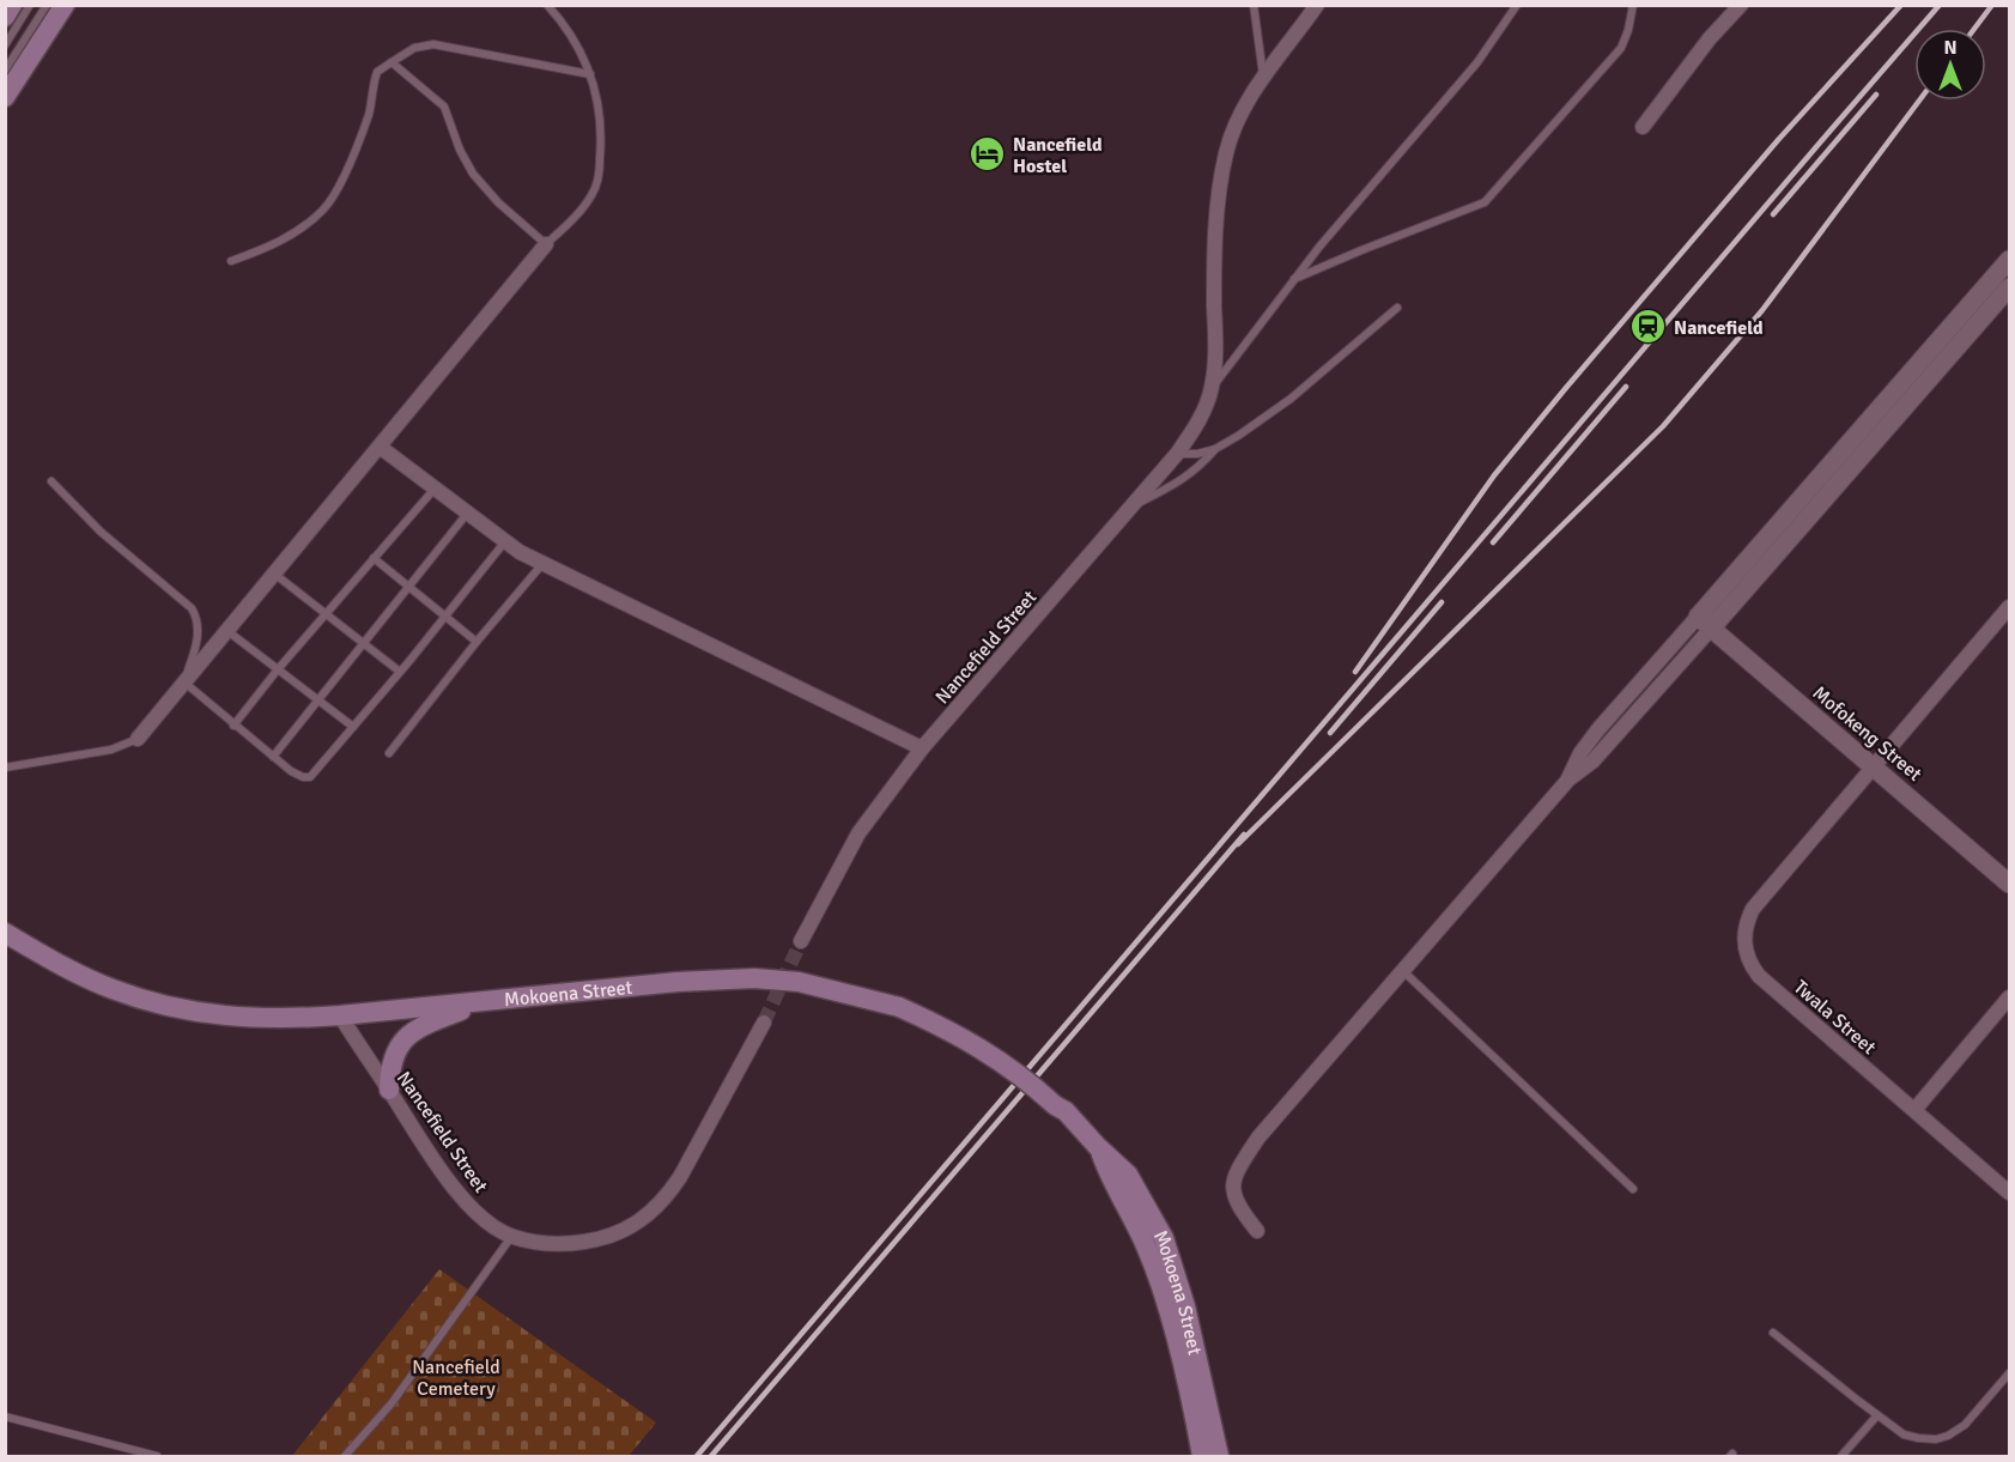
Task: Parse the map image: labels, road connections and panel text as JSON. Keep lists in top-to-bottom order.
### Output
{
  "streets": {
    "main road": ["Mokoena Street"],
    "street": ["Nancefield Street", "Mofokeng Street", "Twala Street"]
  },
  "crossings": [
    ["Nancefield Street", "Mokoena Street"],
    ["Mofokeng Street", "Twala Street"]
  ],
  "parks": ["Nancefield Cemetery"],
  "places": {
    "hotel": ["Nancefield Hostel"],
    "station": ["Nancefield"]
  },
  "north": "top"
}
